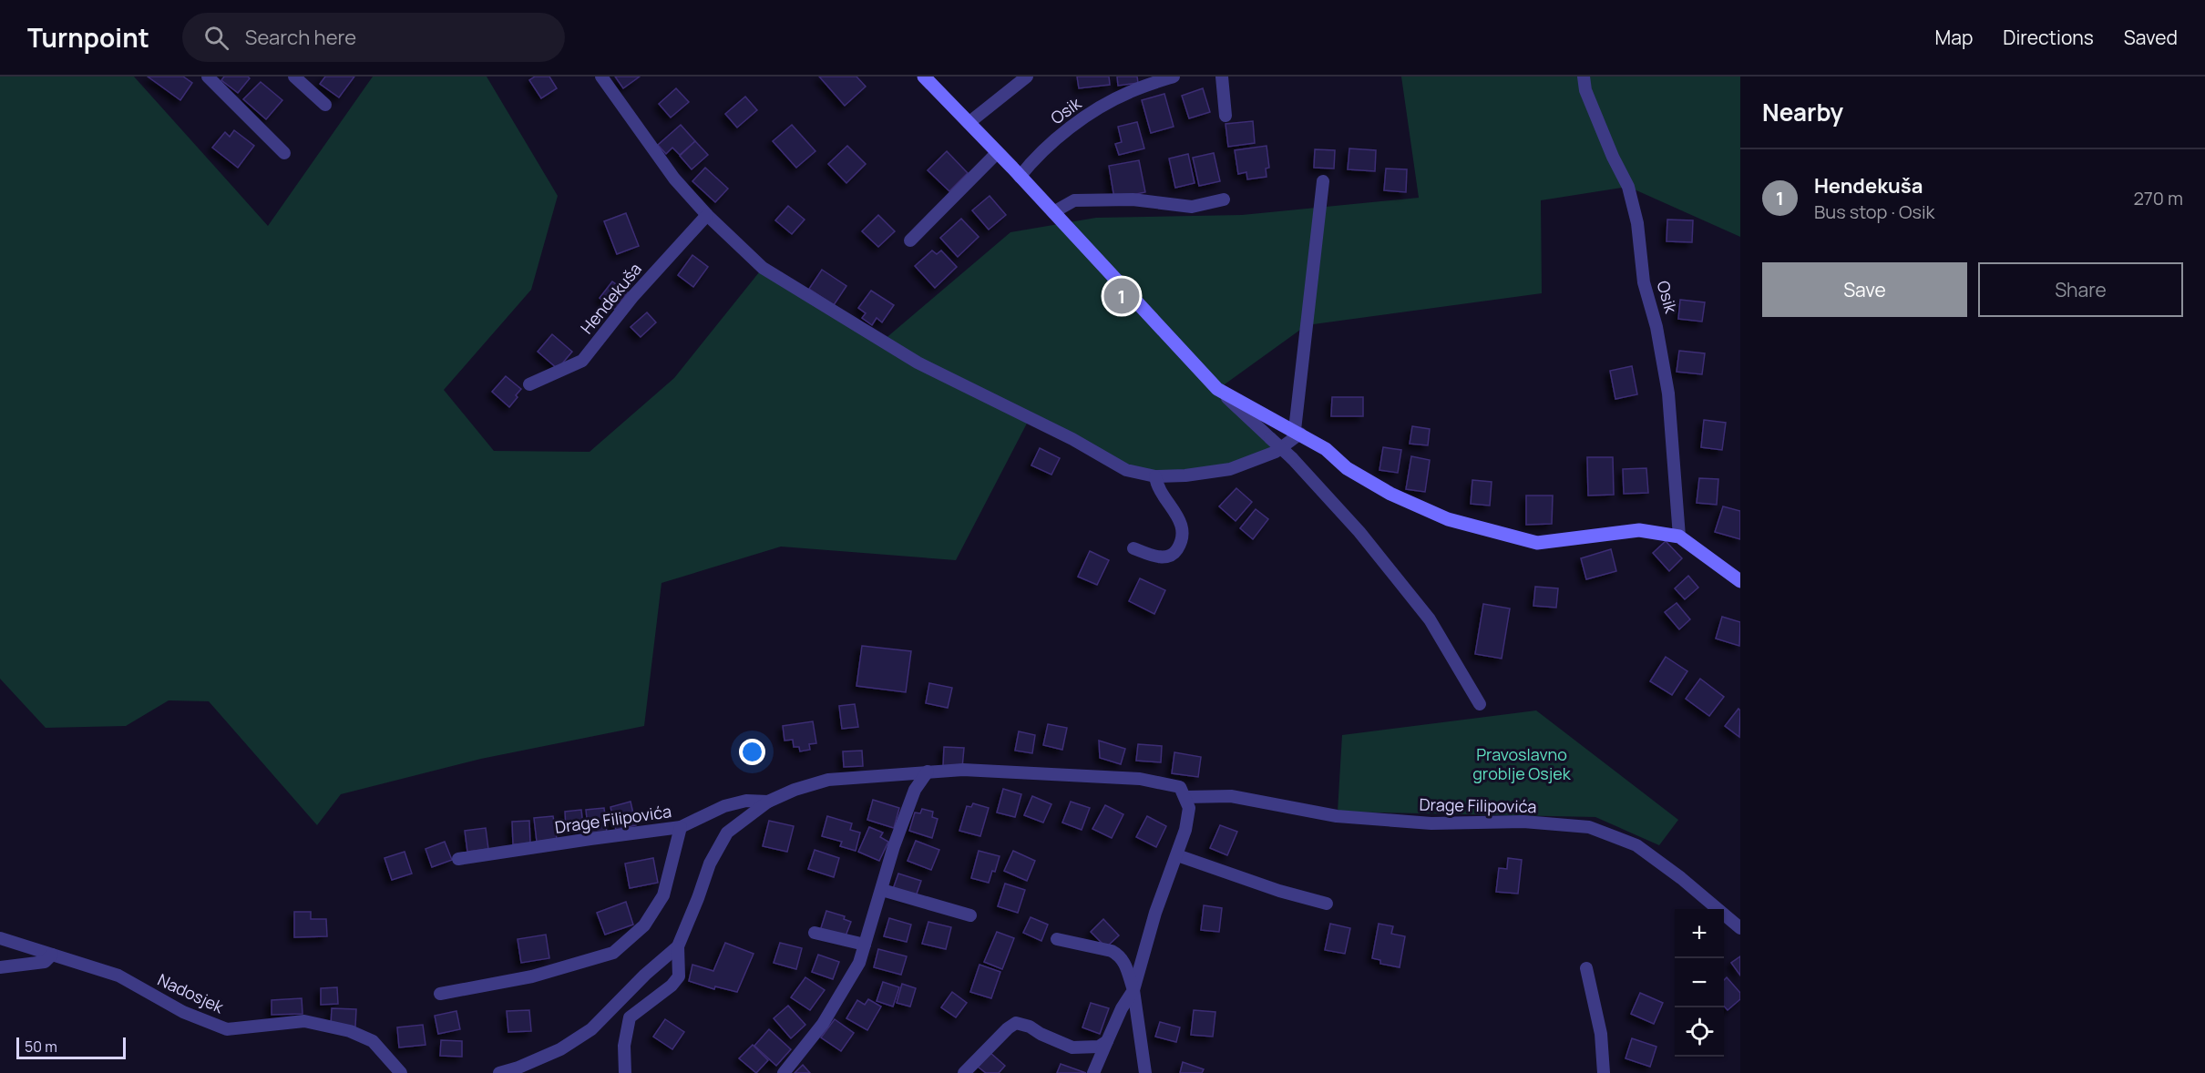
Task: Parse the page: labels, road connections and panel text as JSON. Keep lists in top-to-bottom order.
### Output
{
  "streets": {
    "street": [
      "Osik",
      "Hendekuša",
      "Drage Filipovića",
      "Nadosjek"
    ]
  },
  "parks": ["Pravoslavno groblje Osjek"],
  "scale_bar": "50 m",
  "page": {
    "header": "Turnpoint",
    "search": "Search here",
    "nav": ["Map", "Directions", "Saved"],
    "heading": "Nearby",
    "list": [
      {
        "mark": "1",
        "name": "Hendekuša",
        "note": "Bus stop · Osik",
        "value": "270 m"
      }
    ],
    "buttons": ["Save", "Share"],
    "pins": "1",
    "map_buttons": ["+", "−"],
    "scale": "50 m"
  }
}
